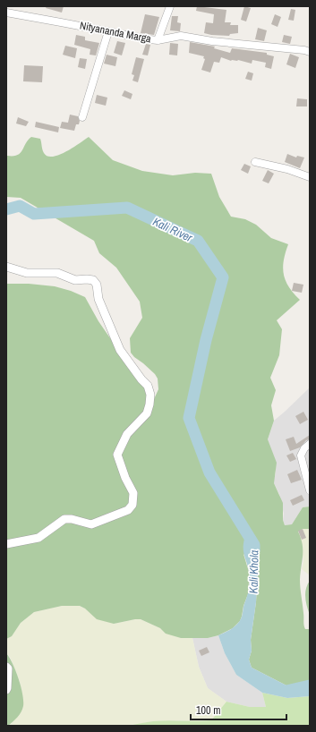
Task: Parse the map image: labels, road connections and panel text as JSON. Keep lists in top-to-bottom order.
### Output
{
  "streets": {
    "street": ["Nityananda Marga"]
  },
  "water": ["Kali River", "Kali Khola"],
  "scale_bar": "100 m"
}
